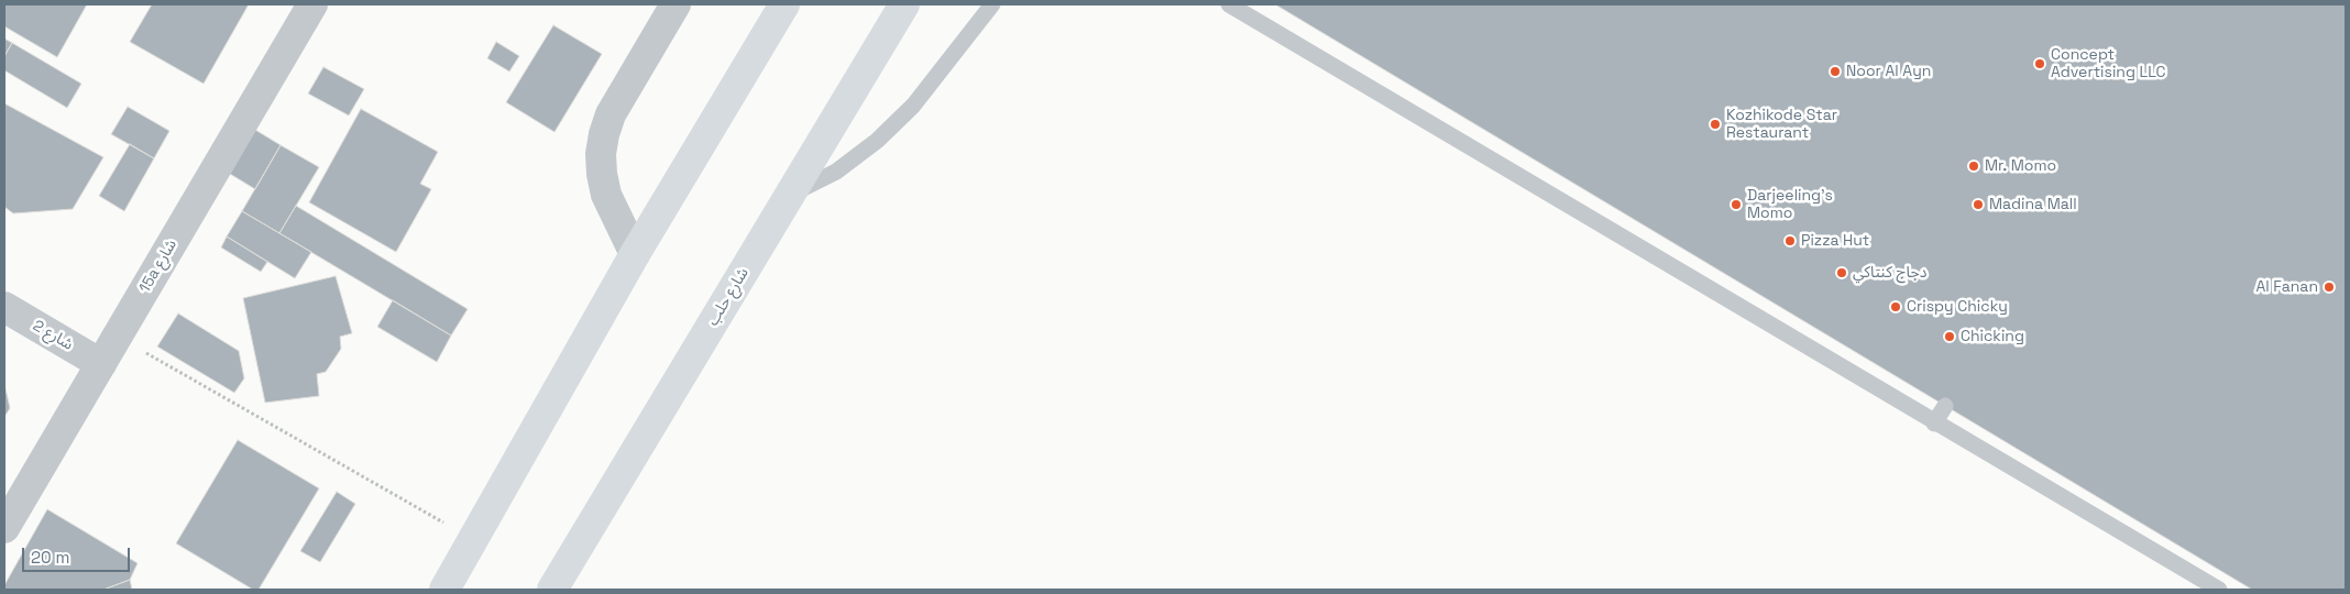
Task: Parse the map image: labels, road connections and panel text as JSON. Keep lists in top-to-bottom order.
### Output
{
  "streets": {
    "street": ["15a شارع", "شارع حلب", "شارع 2"]
  },
  "crossings": [
    ["15a شارع", "شارع 2"]
  ],
  "places": [
    "Concept Advertising LLC",
    "Noor Al Ayn",
    "Kozhikode Star Restaurant",
    "Mr. Momo",
    "Darjeeling's Momo",
    "Madina Mall",
    "Pizza Hut",
    "دجاج كنتاكي",
    "Al Fanan",
    "Crispy Chicky",
    "Chicking"
  ],
  "scale_bar": "20 m"
}
